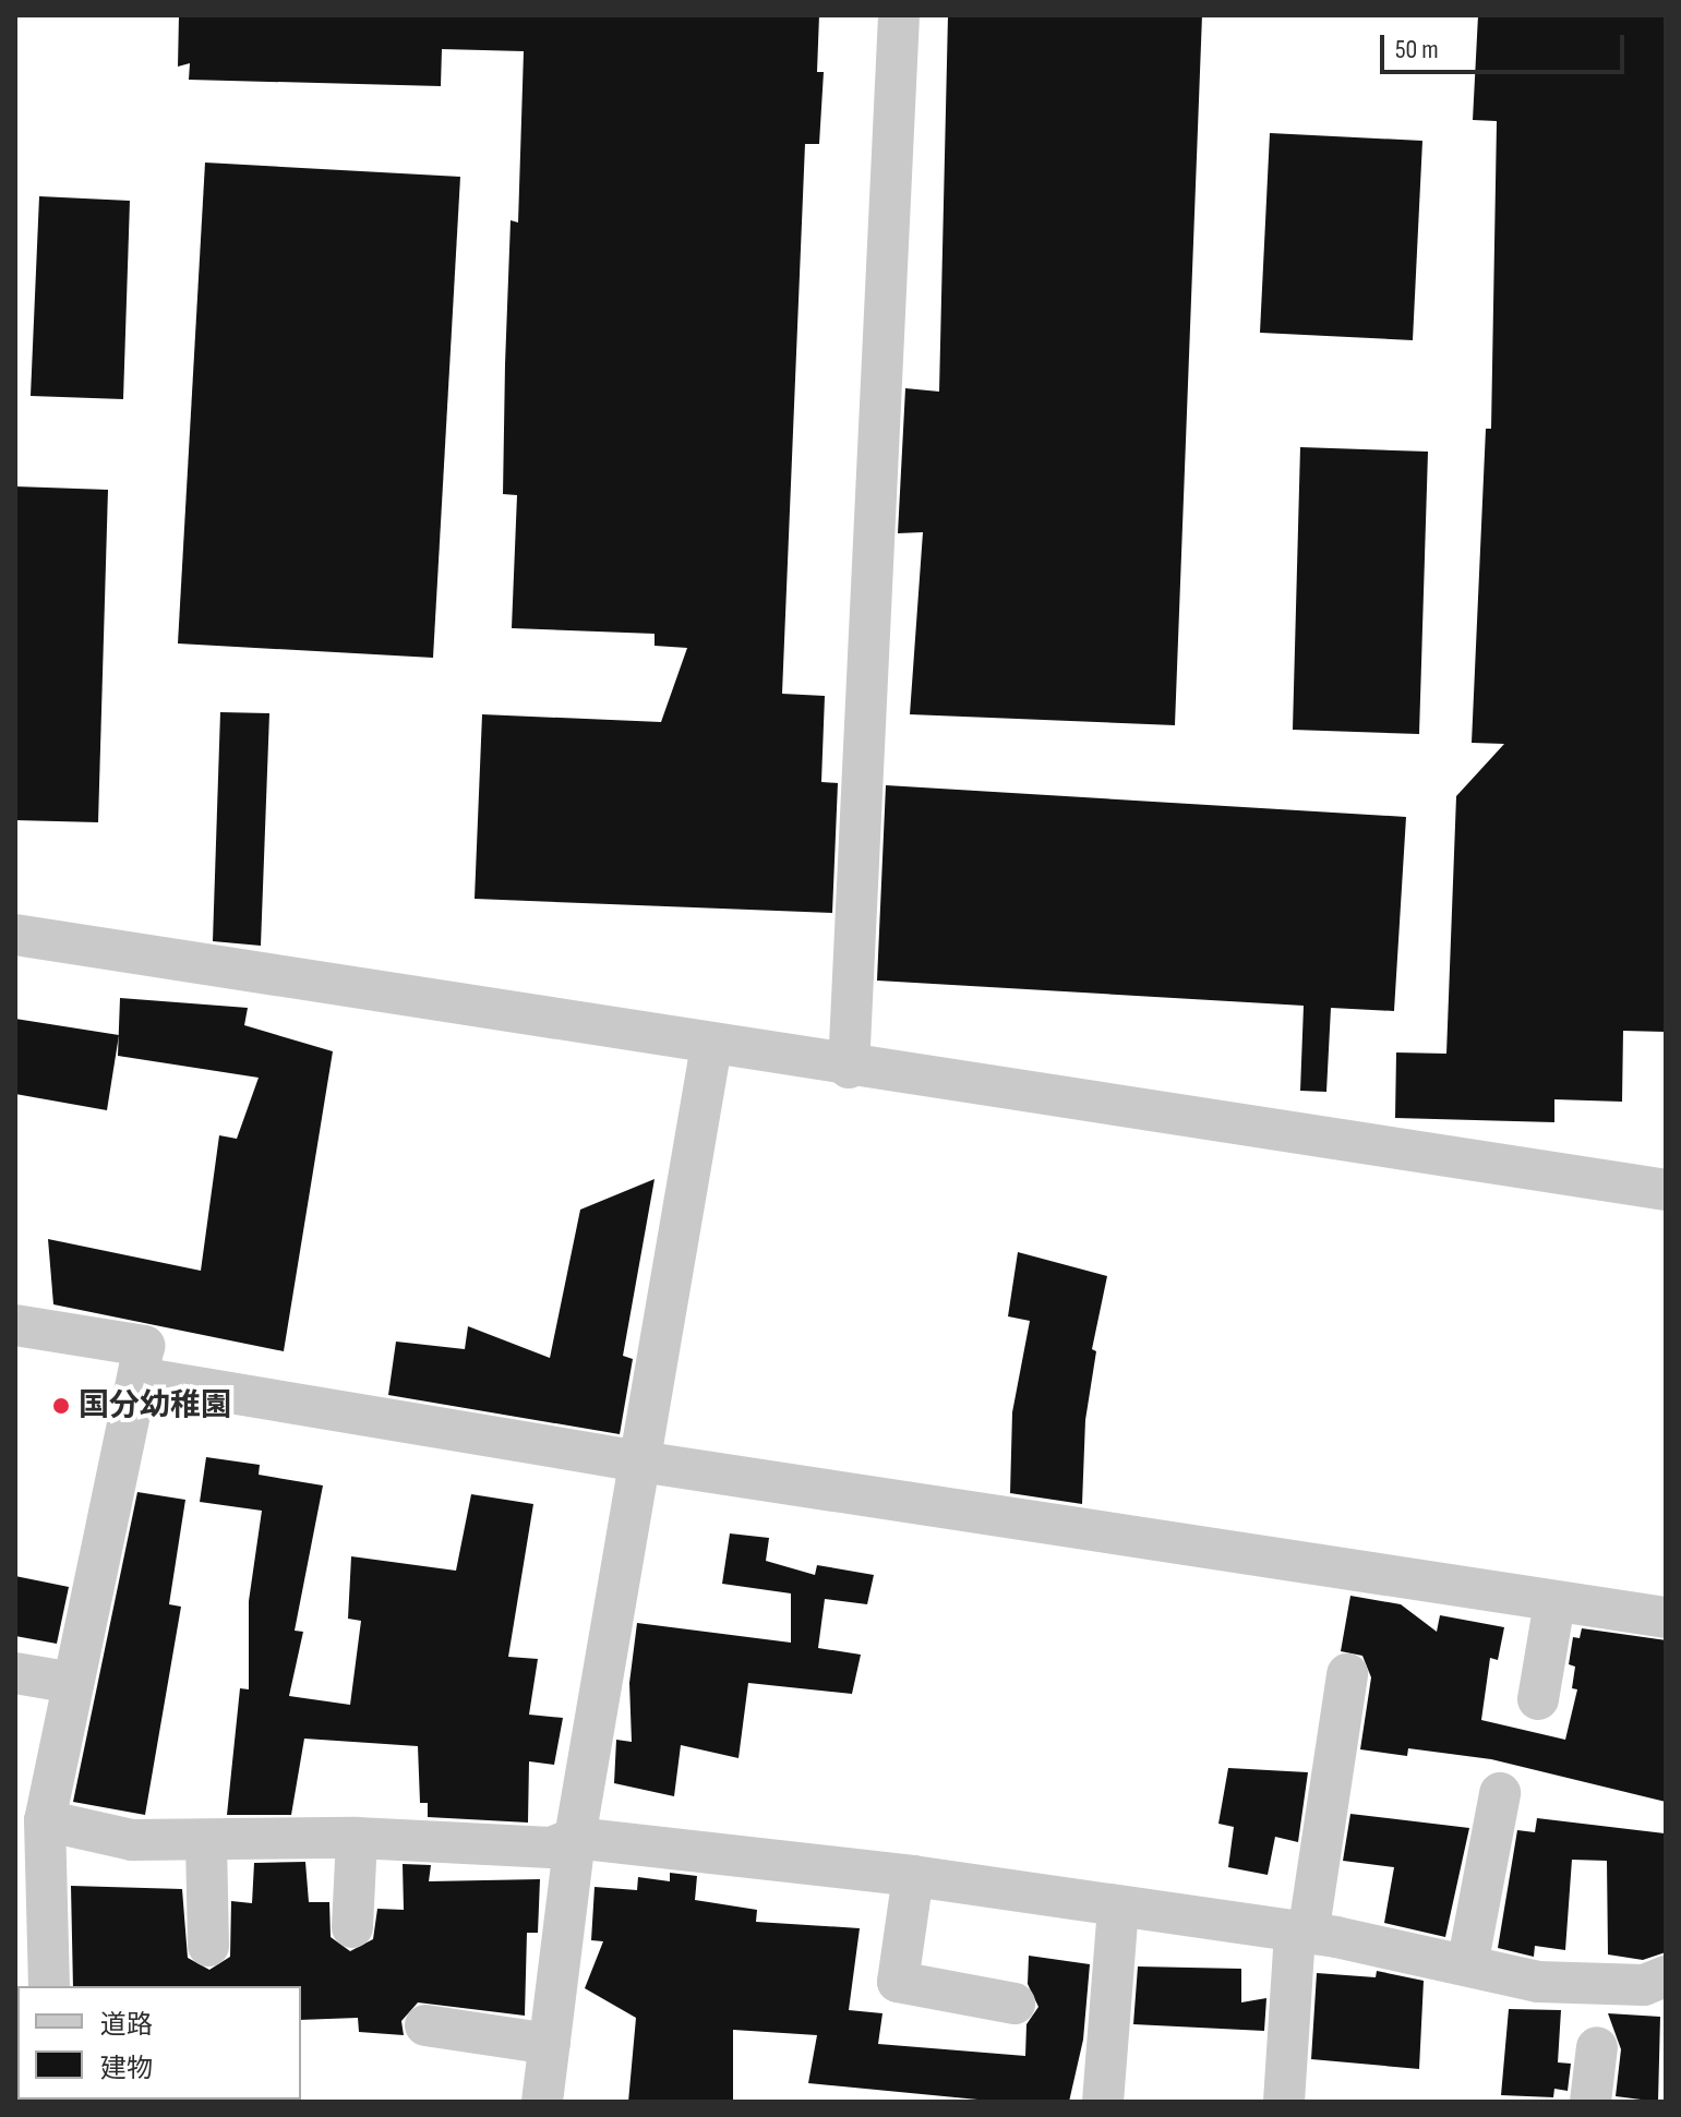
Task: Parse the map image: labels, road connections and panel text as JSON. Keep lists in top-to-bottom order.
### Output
{
  "places": ["国分幼稚園"],
  "legend": ["道路", "建物"],
  "scale_bar": "50 m"
}
